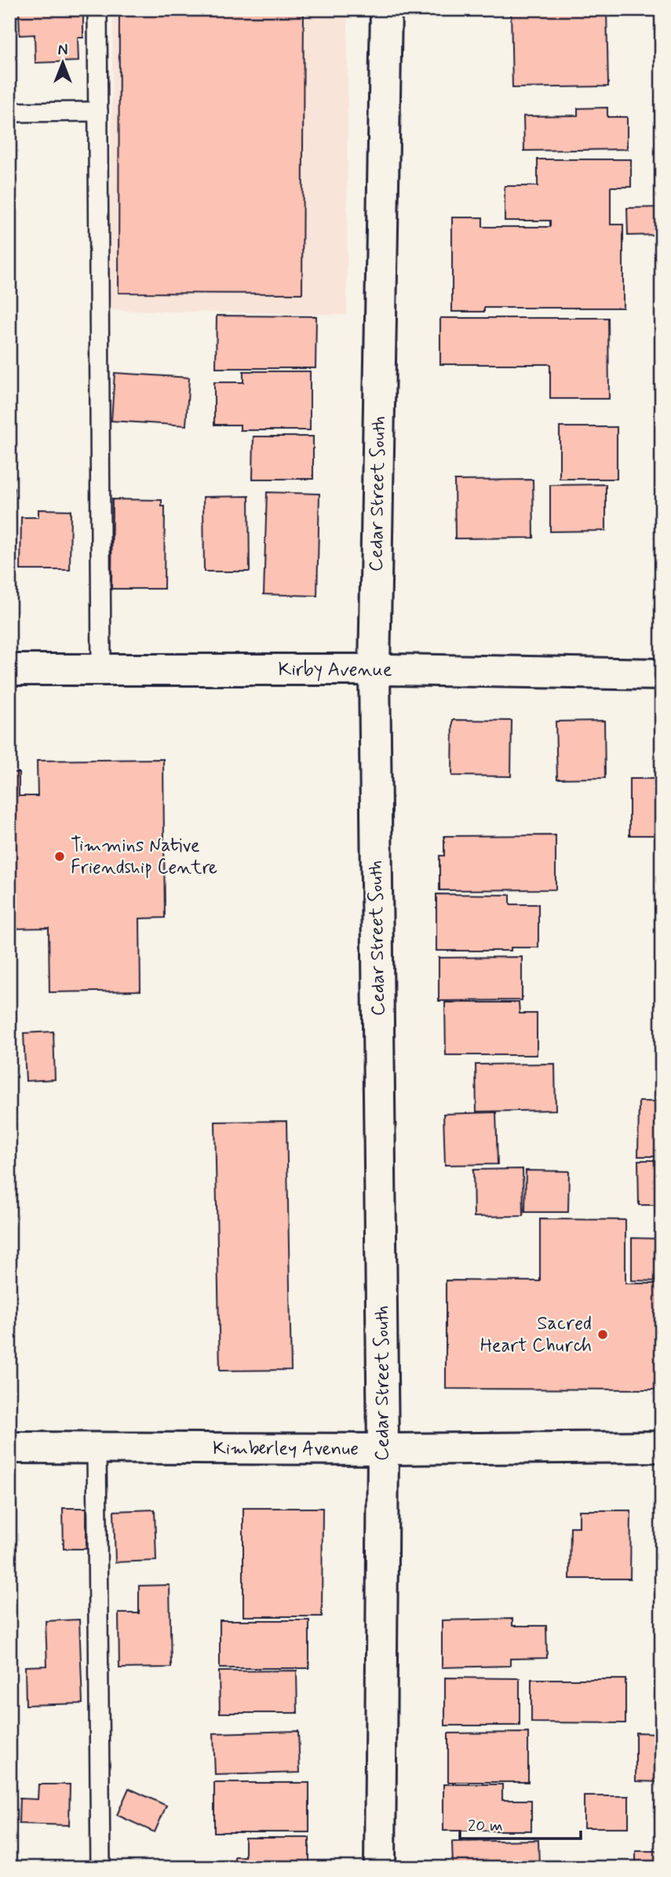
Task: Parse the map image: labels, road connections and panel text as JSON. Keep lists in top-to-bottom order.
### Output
{
  "streets": {
    "street": ["Cedar Street South", "Kirby Avenue", "Kimberley Avenue"]
  },
  "crossings": [
    ["Cedar Street South", "Kirby Avenue"],
    ["Cedar Street South", "Kimberley Avenue"]
  ],
  "places": ["Timmins Native Friendship Centre", "Sacred Heart Church"],
  "scale_bar": "20 m",
  "north": "top"
}
